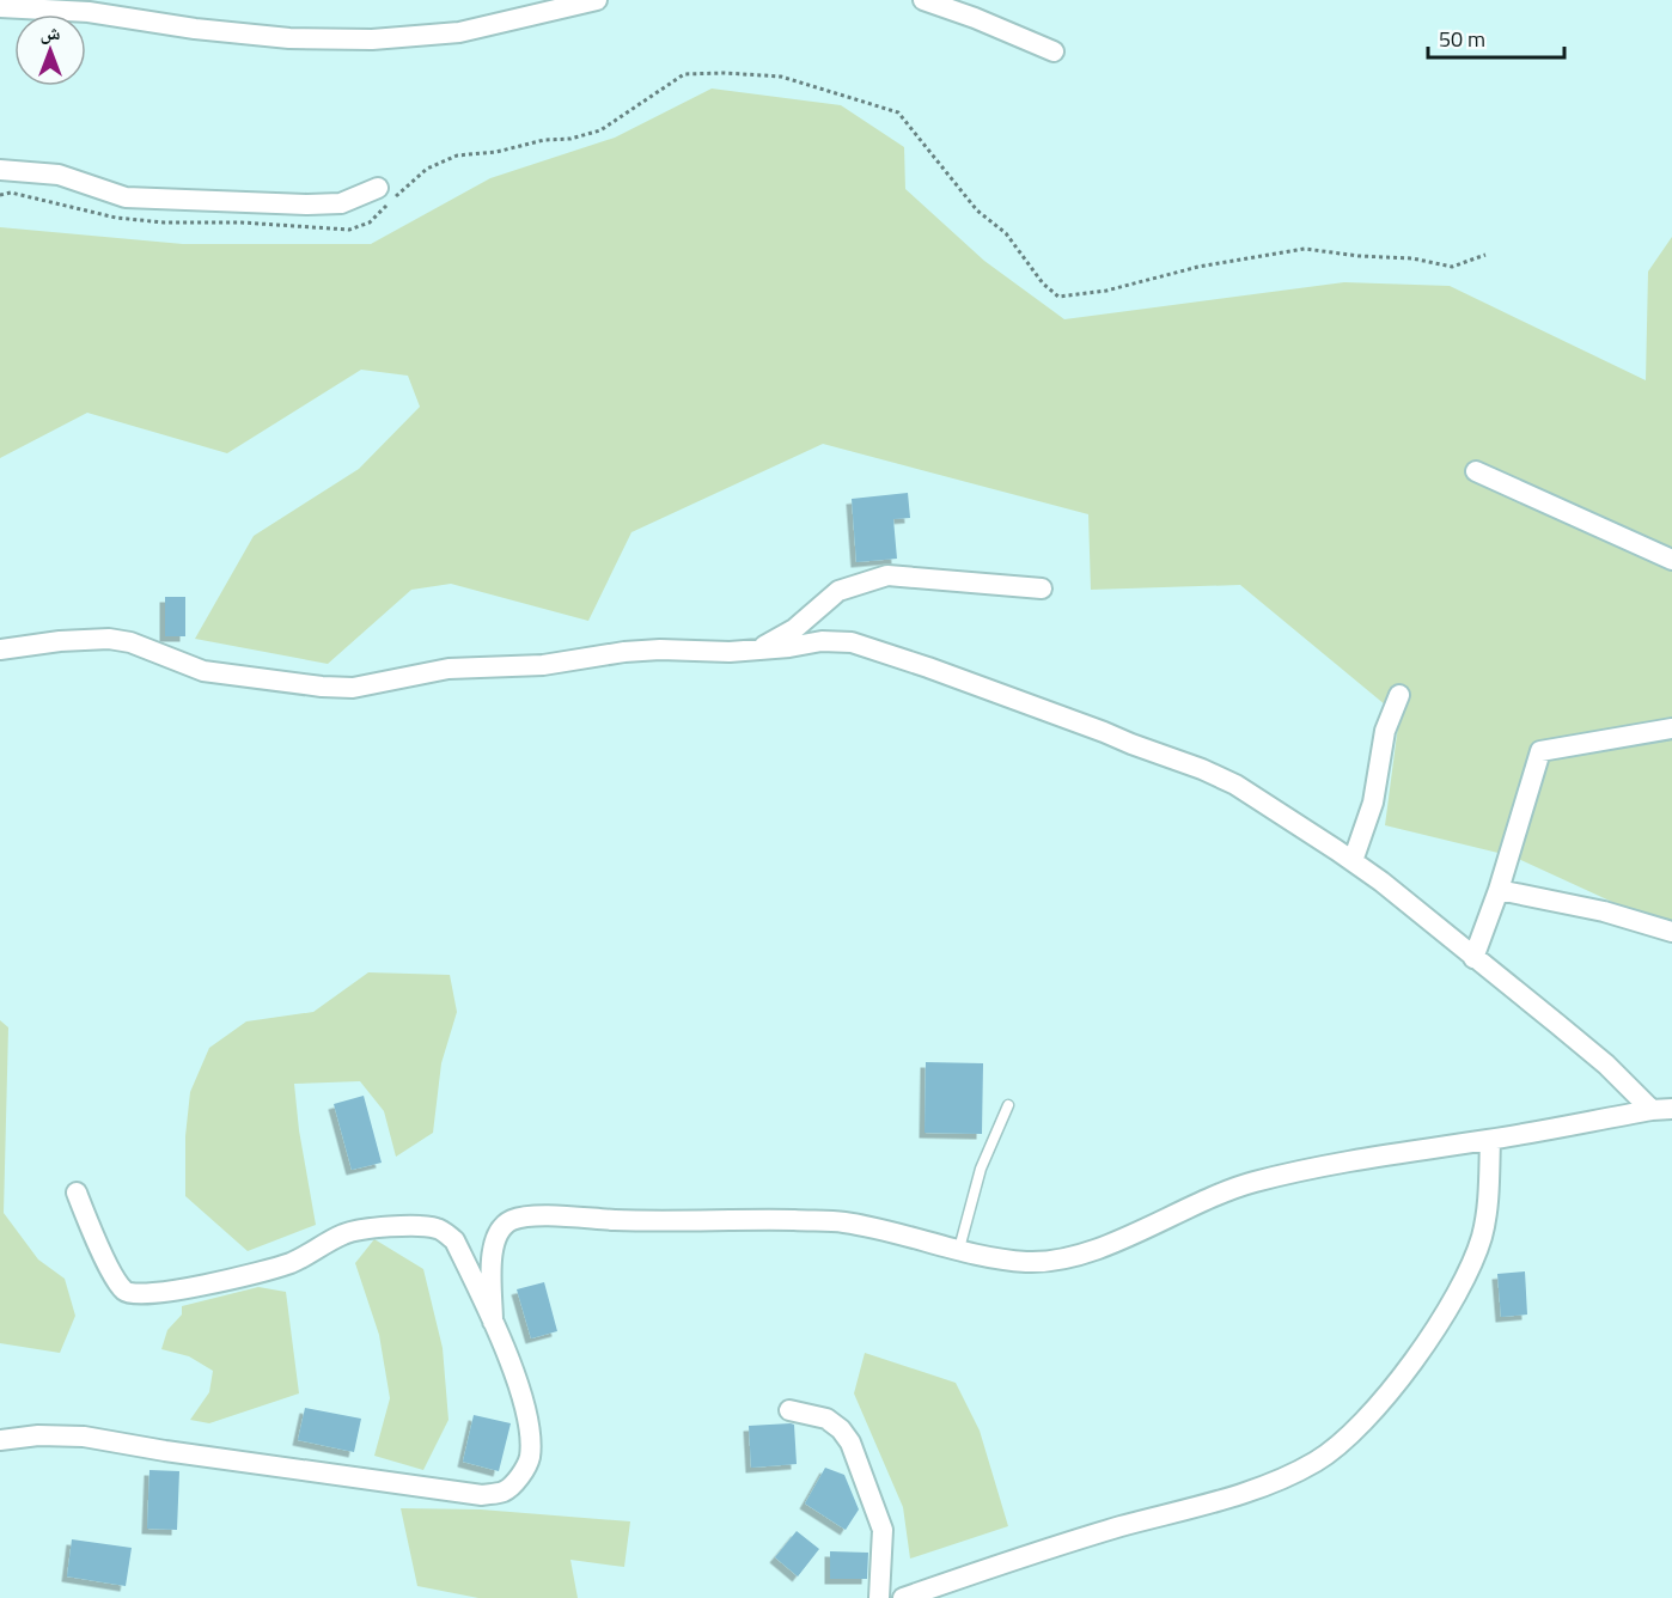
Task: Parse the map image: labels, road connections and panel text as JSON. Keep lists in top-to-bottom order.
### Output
{
  "scale_bar": "50 m",
  "north": "top"
}
